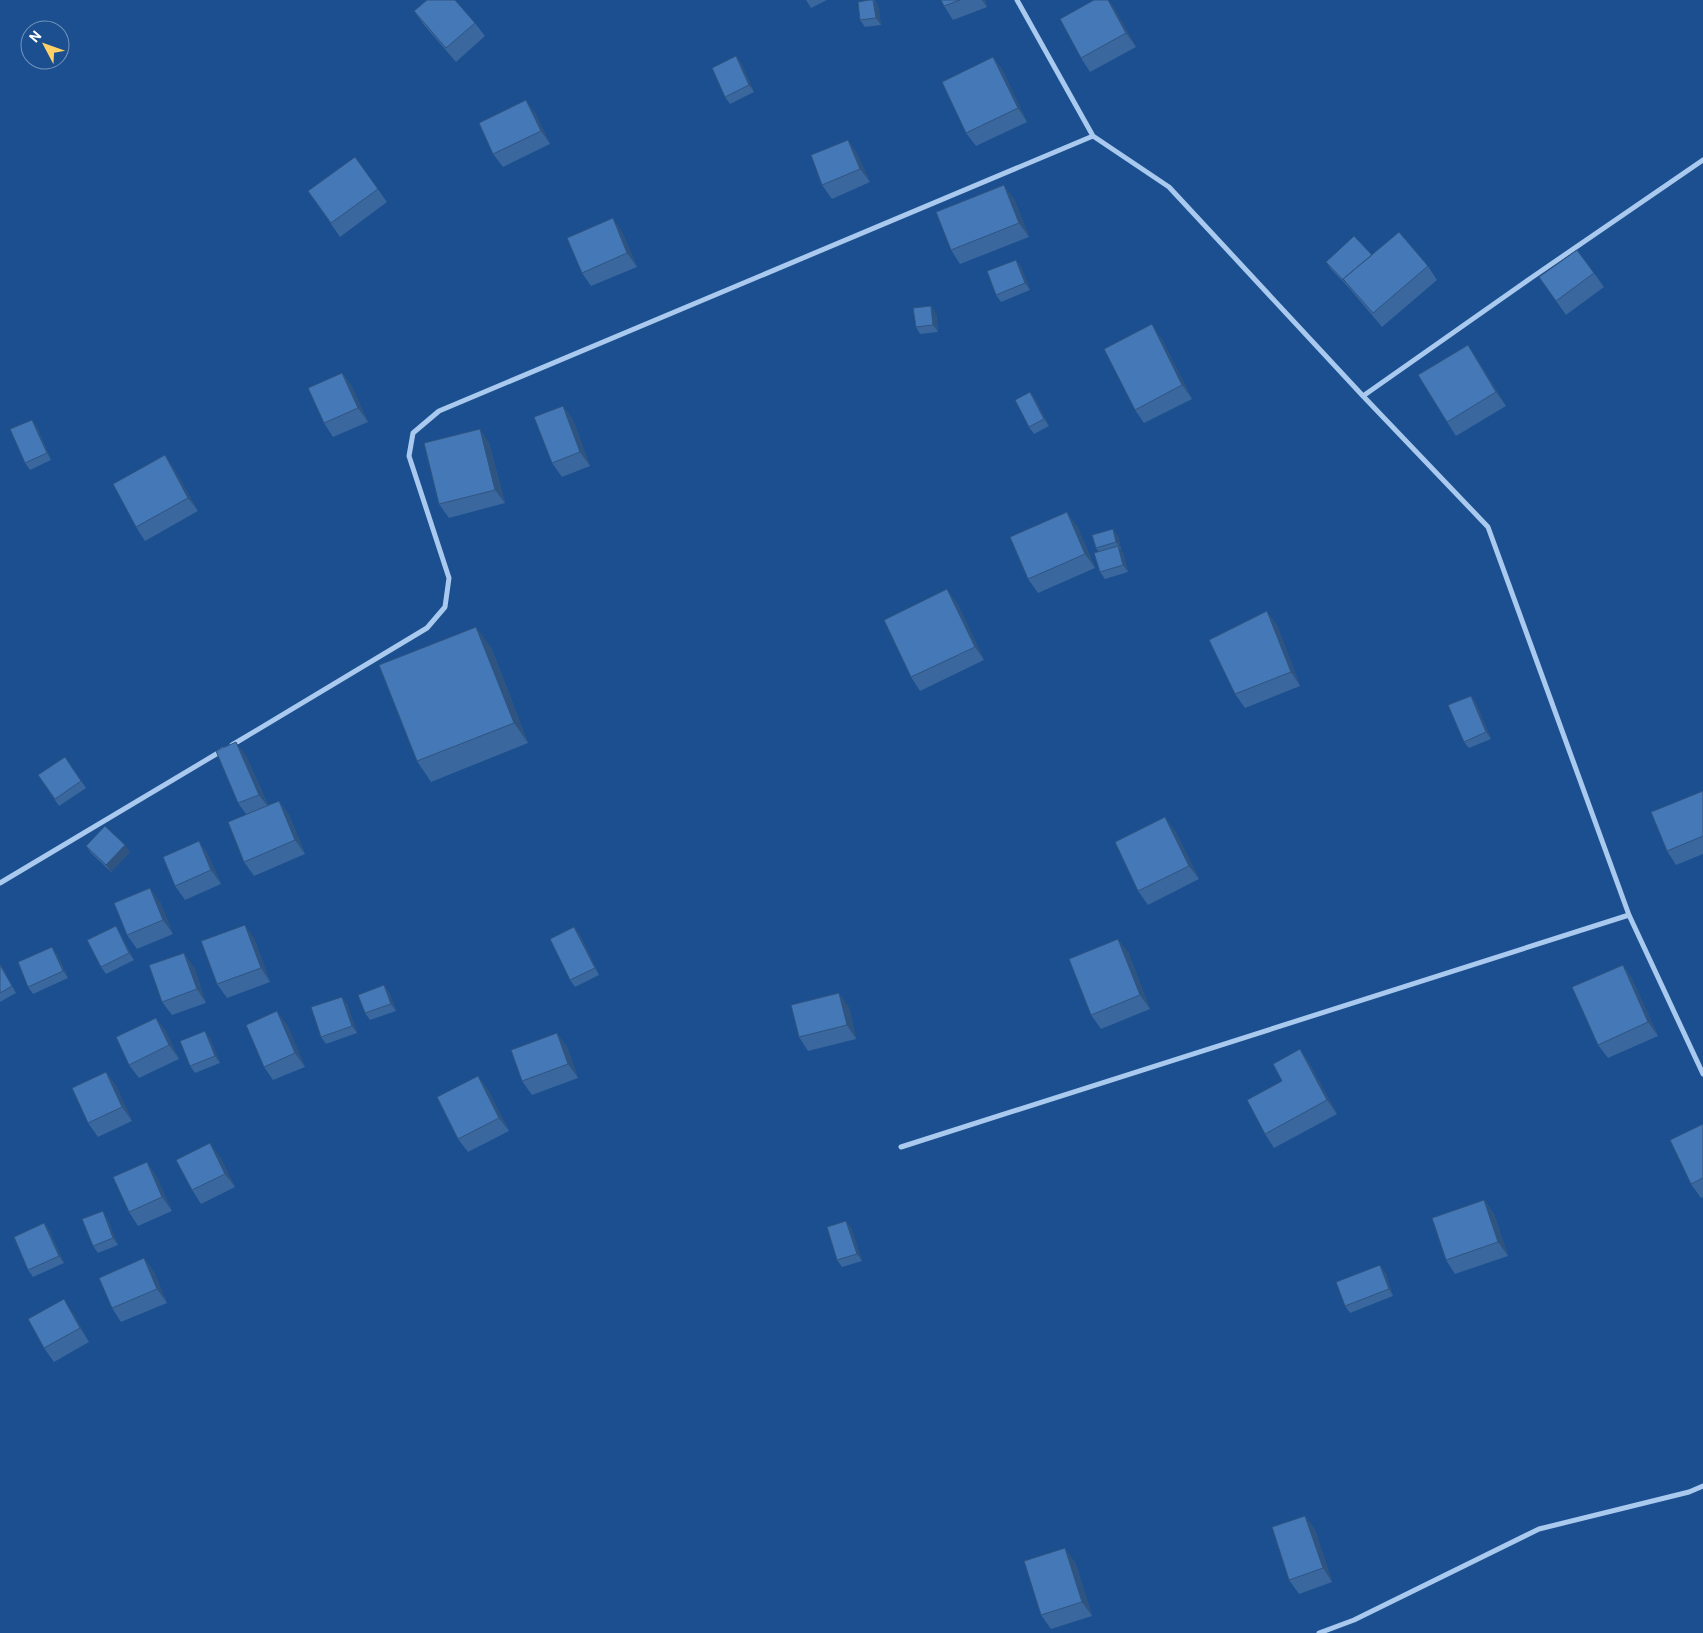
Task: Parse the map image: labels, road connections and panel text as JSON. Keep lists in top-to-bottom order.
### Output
{
  "north": "top left"
}
